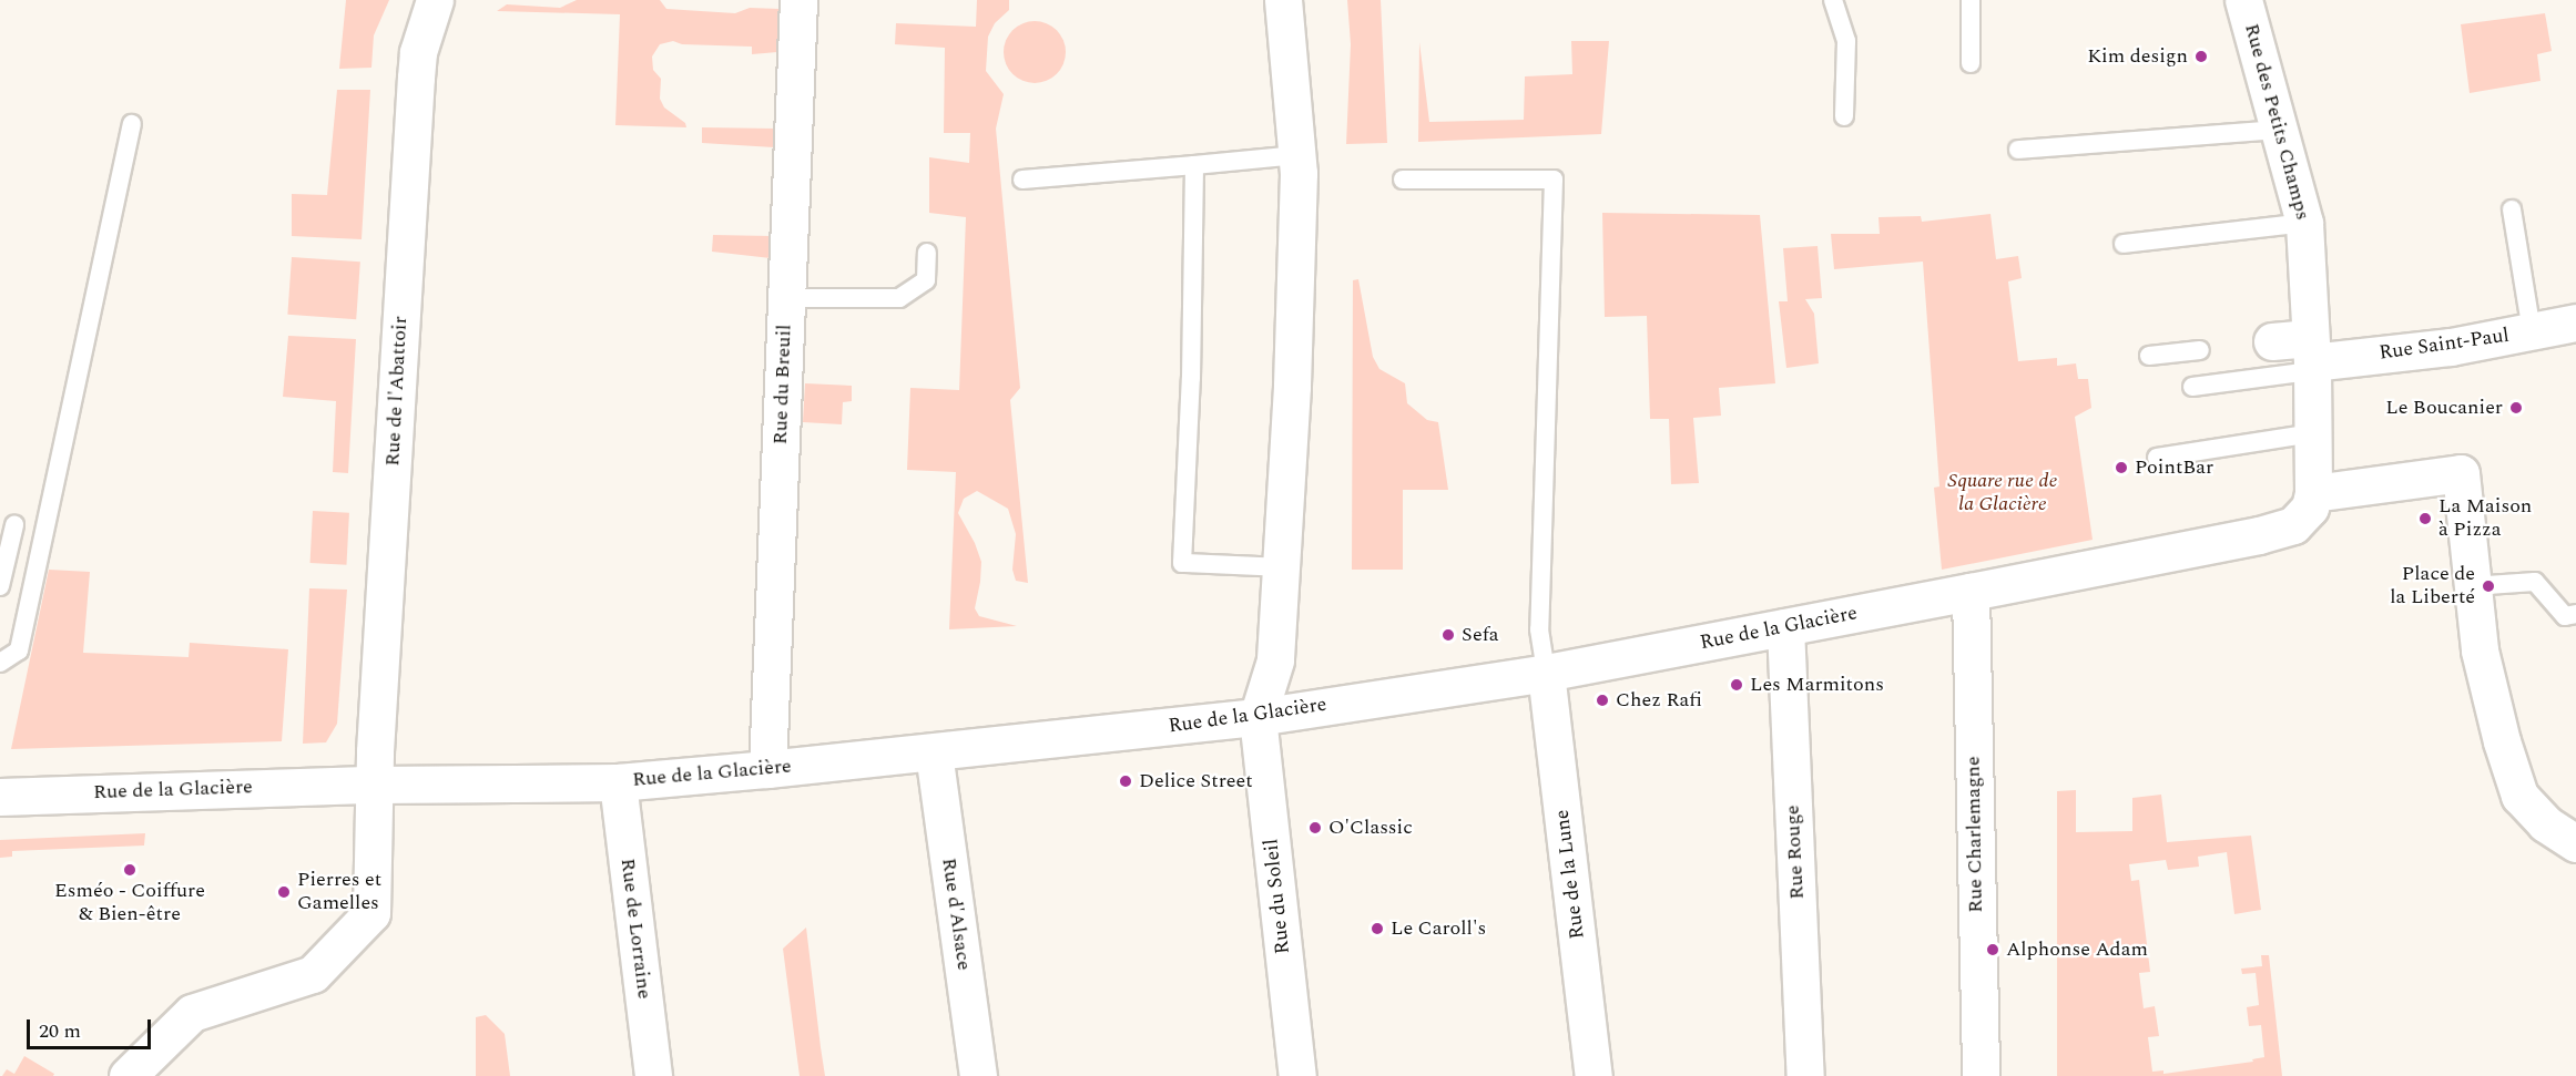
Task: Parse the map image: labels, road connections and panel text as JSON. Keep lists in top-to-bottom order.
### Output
{
  "streets": {
    "street": [
      "Rue des Petits Champs",
      "Rue Saint-Paul",
      "Rue du Breuil",
      "Rue de l'Abattoir",
      "Rue de la Glacière",
      "Rue Charlemagne",
      "Rue Rouge",
      "Rue de la Lune",
      "Rue du Soleil",
      "Rue d'Alsace",
      "Rue de Lorraine"
    ]
  },
  "crossings": [
    ["Rue des Petits Champs", "Rue Saint-Paul"],
    ["Rue du Breuil", "Rue de la Glacière"],
    ["Rue de l'Abattoir", "Rue de la Glacière"],
    ["Rue de la Glacière", "Rue Charlemagne"],
    ["Rue de la Glacière", "Rue Rouge"],
    ["Rue de la Glacière", "Rue de la Lune"],
    ["Rue de la Glacière", "Rue du Soleil"],
    ["Rue de la Glacière", "Rue d'Alsace"],
    ["Rue de la Glacière", "Rue de Lorraine"]
  ],
  "parks": ["Square rue de la Glacière"],
  "places": [
    "Kim design",
    "Le Boucanier",
    "PointBar",
    "La Maison à Pizza",
    "Place de la Liberté",
    "Sefa",
    "Les Marmitons",
    "Chez Rafi",
    "Delice Street",
    "O'Classic",
    "Esméo - Coiffure & Bien-être",
    "Pierres et Gamelles",
    "Le Caroll's",
    "Alphonse Adam"
  ],
  "scale_bar": "20 m"
}
